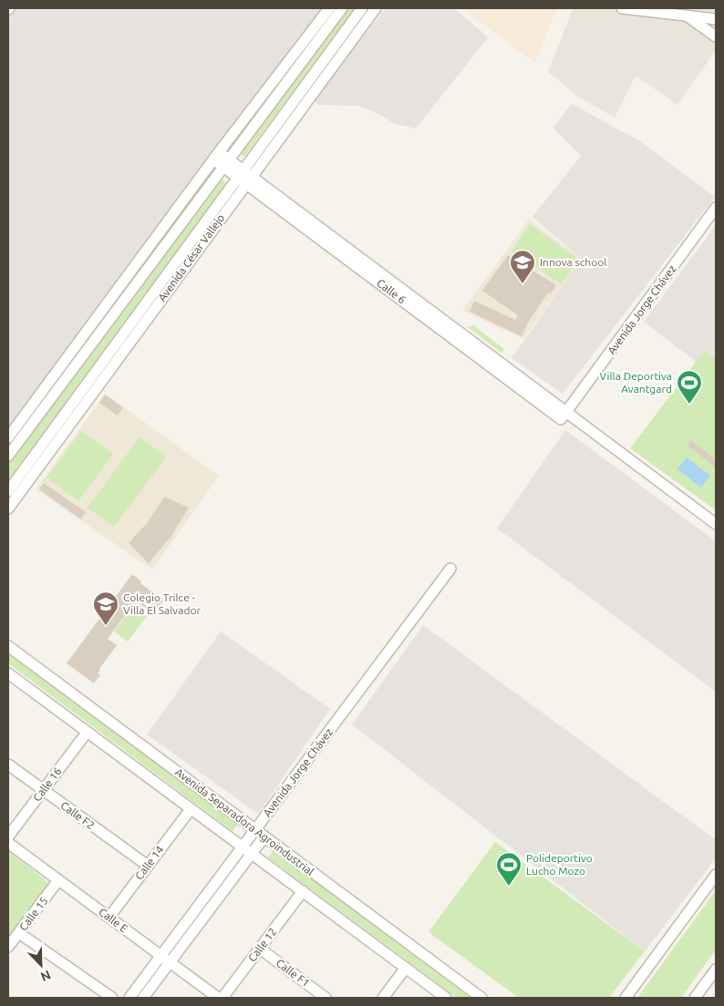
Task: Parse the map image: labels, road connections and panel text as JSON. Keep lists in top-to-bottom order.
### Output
{
  "streets": {
    "street": [
      "Avenida César Vallejo",
      "Calle 6",
      "Avenida Jorge Chávez",
      "Calle 16",
      "Calle F2",
      "Avenida Separadora Agroindustrial",
      "Calle 14",
      "Calle 15",
      "Calle E",
      "Calle 12",
      "Calle F1"
    ]
  },
  "crossings": [
    ["Avenida César Vallejo", "Calle 6"],
    ["Calle 6", "Avenida Jorge Chávez"],
    ["Avenida Jorge Chávez", "Avenida Separadora Agroindustrial"],
    ["Avenida Jorge Chávez", "Calle E"],
    ["Calle 16", "Calle F2"],
    ["Calle 16", "Avenida Separadora Agroindustrial"],
    ["Calle F2", "Calle 14"],
    ["Avenida Separadora Agroindustrial", "Calle 14"],
    ["Avenida Separadora Agroindustrial", "Calle 12"],
    ["Calle 14", "Calle E"],
    ["Calle 15", "Calle E"],
    ["Calle 12", "Calle F1"]
  ],
  "places": {
    "school or university": ["Innova school", "Colegio Trilce - Villa El Salvador"],
    "sports": ["Villa Deportiva Avantgard", "Polideportivo Lucho Mozo"]
  },
  "north": "bottom right"
}
